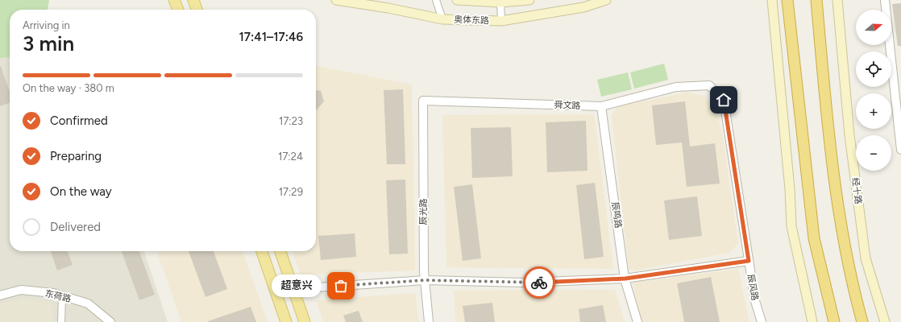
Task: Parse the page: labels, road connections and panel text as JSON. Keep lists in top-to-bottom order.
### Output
{
  "streets": {
    "main road": ["奥体东路", "经十路"],
    "street": [
      "舜文路",
      "辰光路",
      "辰鸣路",
      "辰风路",
      "东荷路"
    ]
  },
  "crossings": [
    ["舜文路", "辰光路"],
    ["舜文路", "辰鸣路"],
    ["舜文路", "辰风路"]
  ],
  "places": ["超意兴"],
  "north": "right",
  "page": {
    "map_buttons": ["+", "−"],
    "heading": ["3 min", "Arriving in", "17:41–17:46"],
    "bar": "On the way · 380 m",
    "list": [
      ["Confirmed", "17:23"],
      ["Preparing", "17:24"],
      ["On the way", "17:29"],
      "Delivered"
    ],
    "bubble": "超意兴"
  }
}
